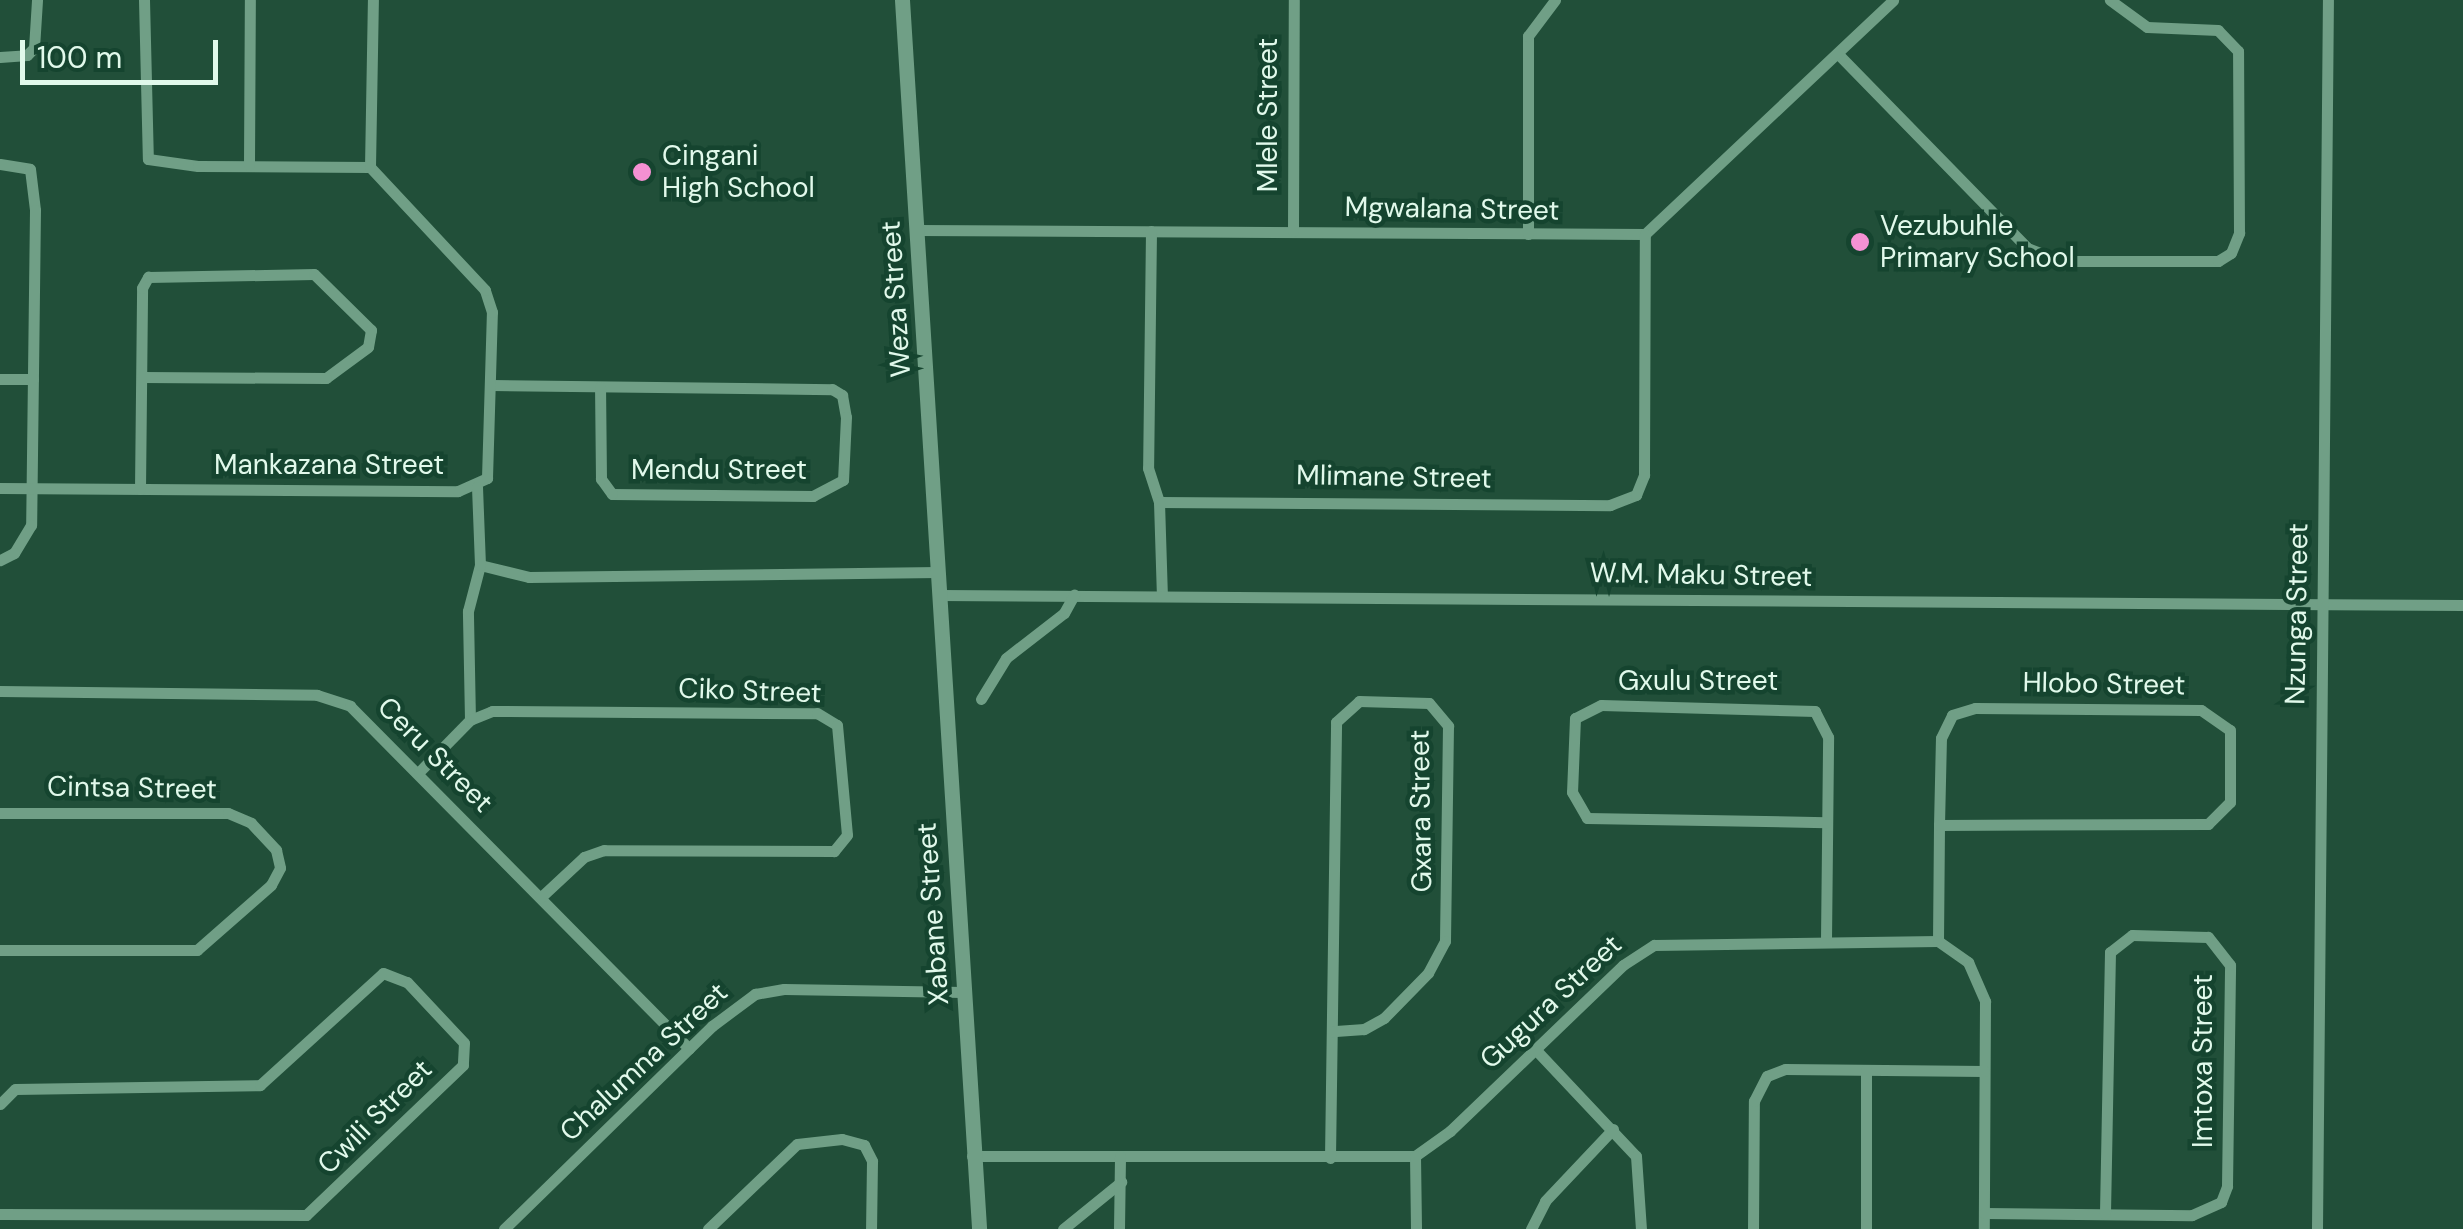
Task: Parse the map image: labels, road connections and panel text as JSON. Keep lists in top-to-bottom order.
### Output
{
  "streets": {
    "street": [
      "Mlele Street",
      "Mgwalana Street",
      "Weza Street",
      "Mankazana Street",
      "Mendu Street",
      "Mlimane Street",
      "W.M. Maku Street",
      "Nzunga Street",
      "Gxulu Street",
      "Hlobo Street",
      "Ciko Street",
      "Ceru Street",
      "Cintsa Street",
      "Gxara Street",
      "Xabane Street",
      "Gugura Street",
      "Imtoxa Street",
      "Chalumna Street",
      "Cwili Street"
    ]
  },
  "crossings": [
    ["Mlele Street", "Mgwalana Street"],
    ["Mgwalana Street", "Weza Street"],
    ["Mgwalana Street", "Mlimane Street"],
    ["Weza Street", "W.M. Maku Street"],
    ["Weza Street", "Xabane Street"],
    ["Mankazana Street", "Mendu Street"],
    ["W.M. Maku Street", "Nzunga Street"],
    ["W.M. Maku Street", "Xabane Street"],
    ["Gxulu Street", "Gugura Street"],
    ["Hlobo Street", "Gugura Street"],
    ["Ciko Street", "Ceru Street"],
    ["Ceru Street", "Chalumna Street"],
    ["Xabane Street", "Chalumna Street"]
  ],
  "places": ["Cingani High School", "Vezubuhle Primary School"],
  "scale_bar": "100 m"
}
